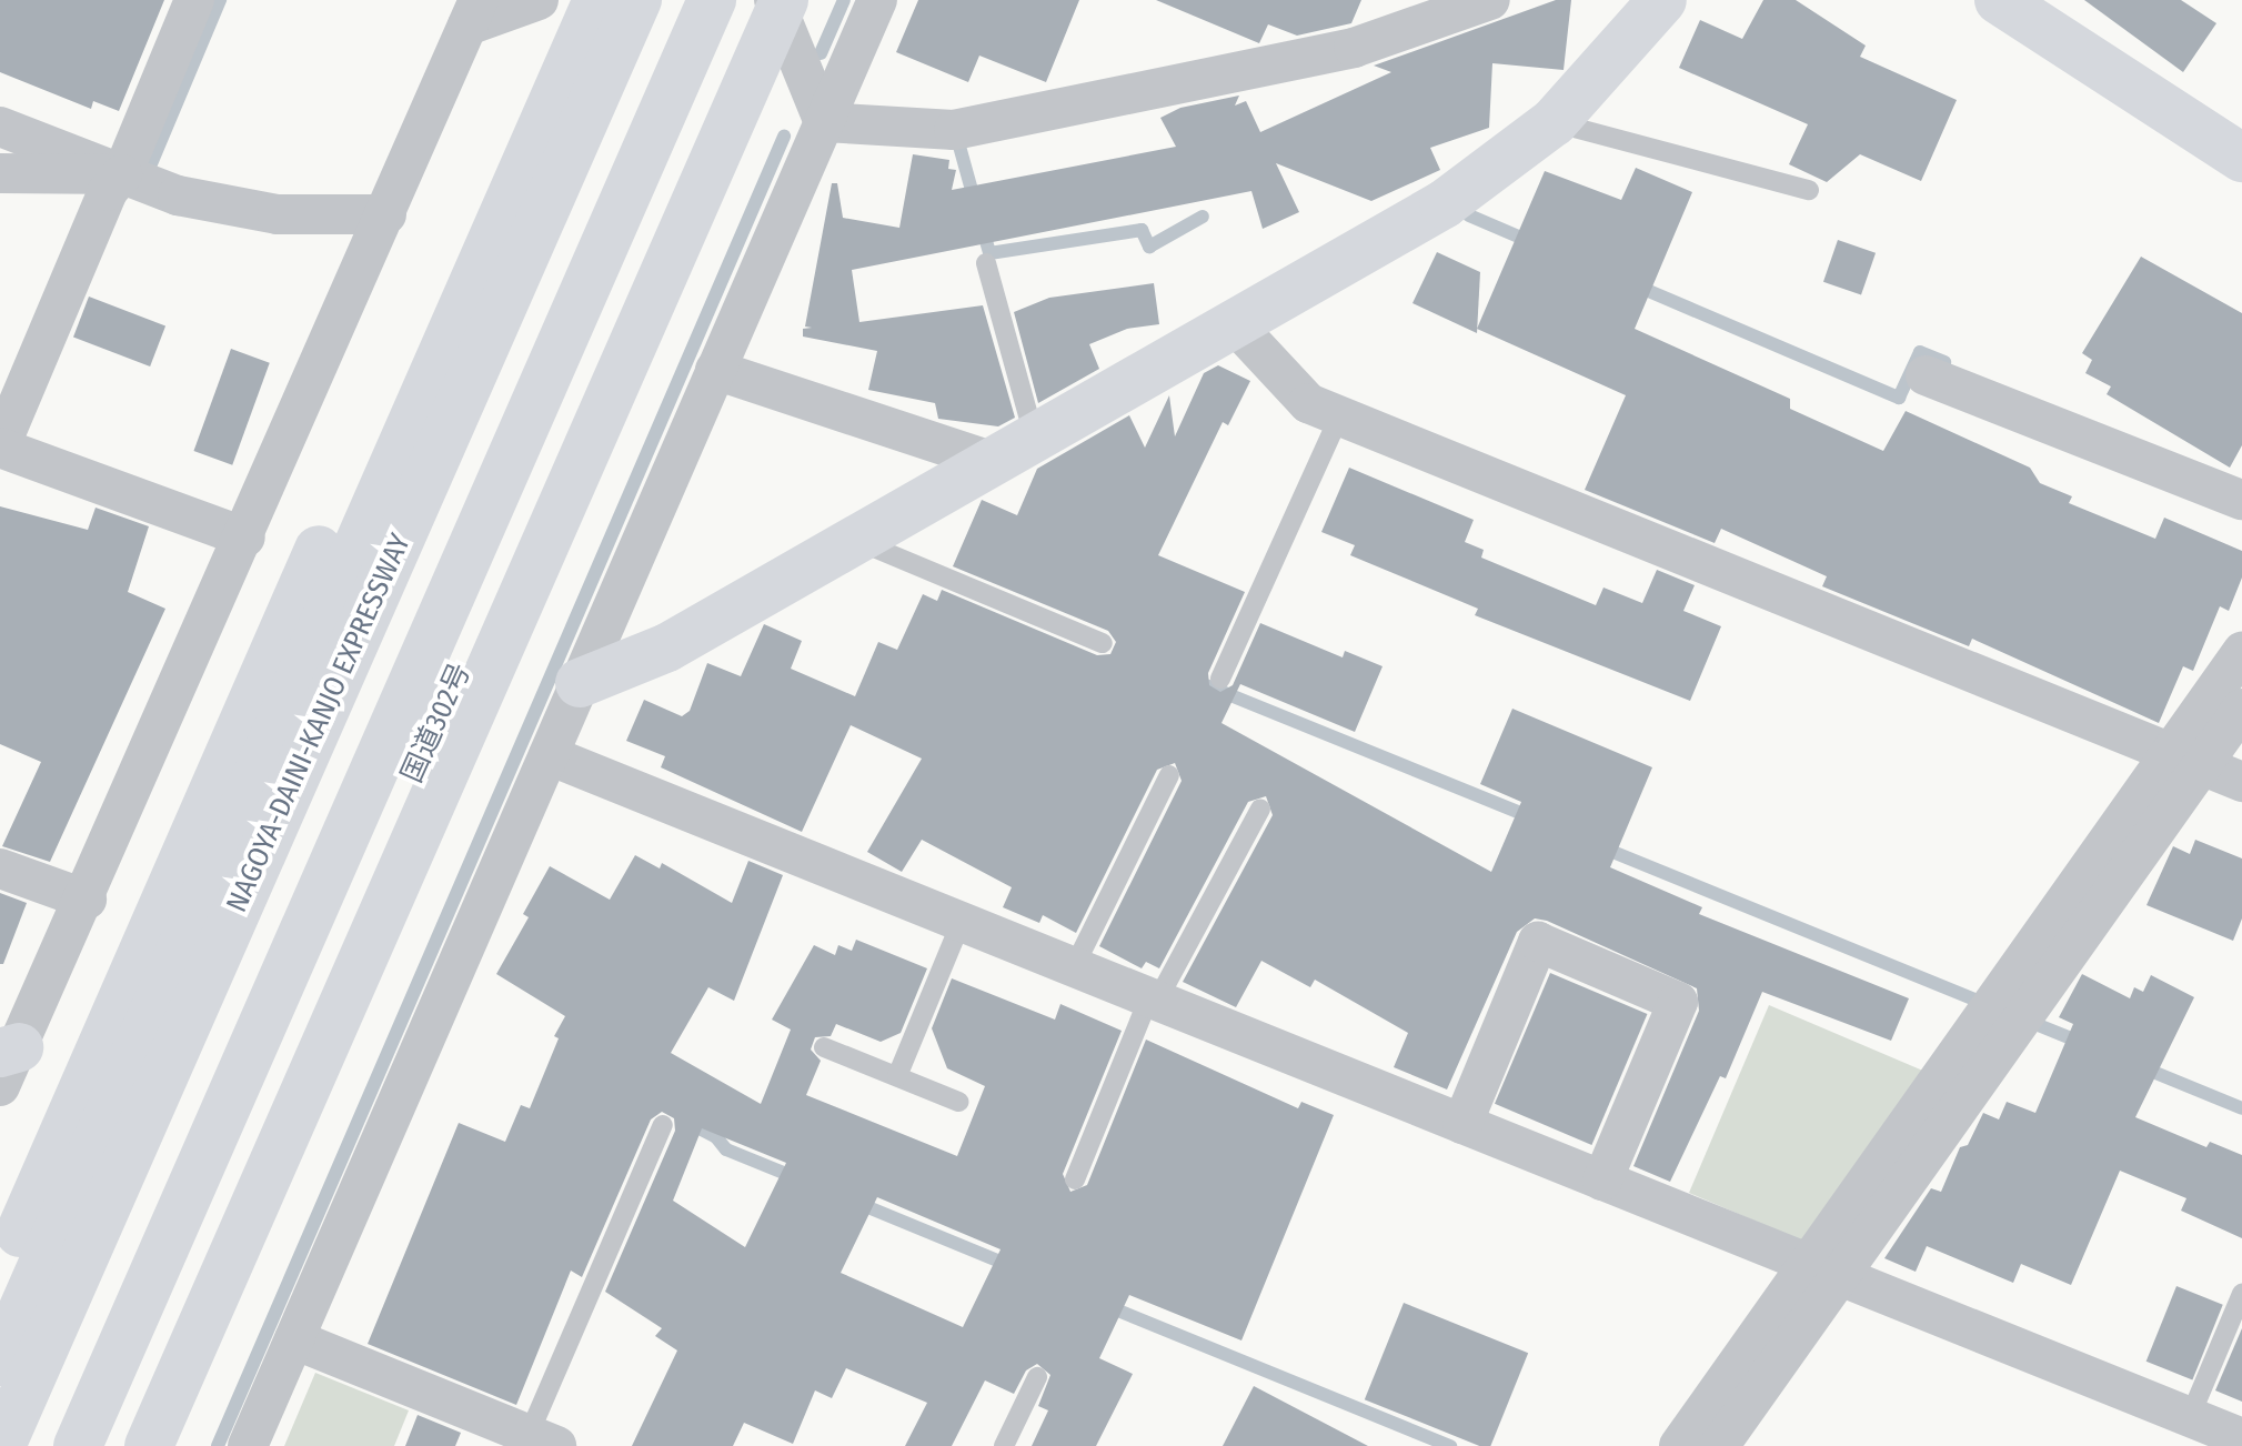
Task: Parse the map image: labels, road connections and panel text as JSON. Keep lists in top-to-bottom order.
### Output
{
  "streets": {
    "main road": ["NAGOYA-DAINI-KANJO EXPRESSWAY", "国道302号"]
  }
}
